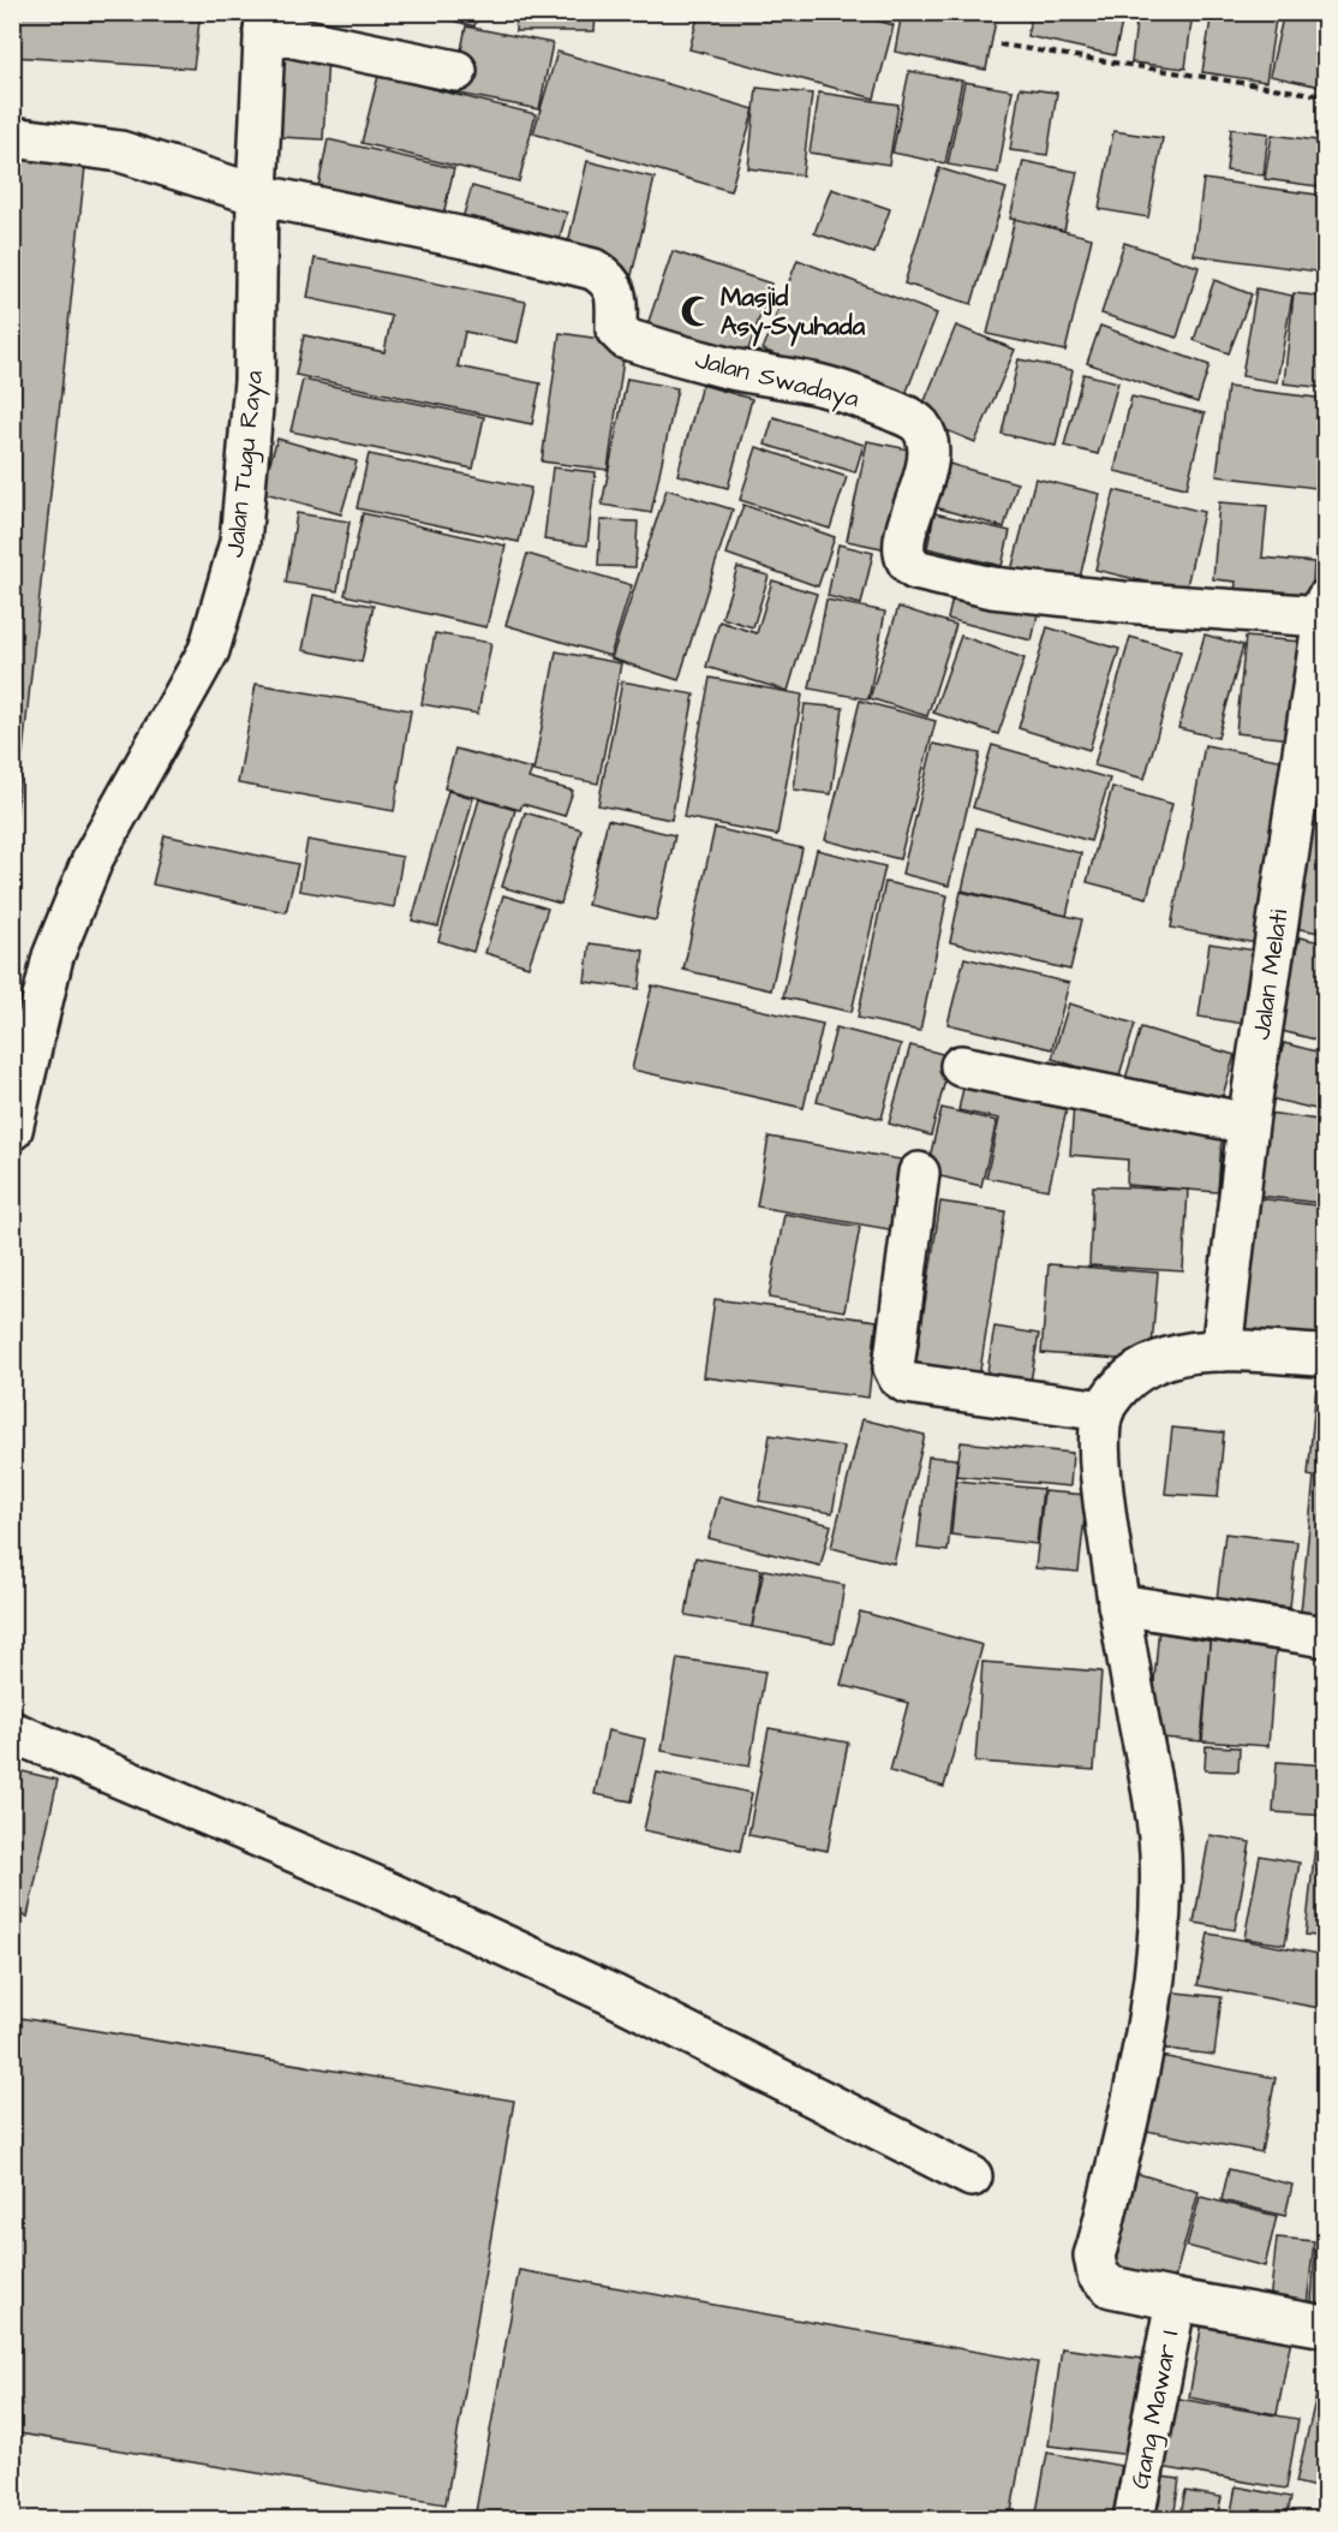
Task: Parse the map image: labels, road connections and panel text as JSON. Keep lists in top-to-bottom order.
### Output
{
  "streets": {
    "street": [
      "Jalan Swadaya",
      "Jalan Tugu Raya",
      "Jalan Melati",
      "Gang Mawar I"
    ]
  },
  "crossings": [
    ["Jalan Swadaya", "Jalan Tugu Raya"],
    ["Jalan Swadaya", "Jalan Melati"]
  ],
  "places": {
    "mosque": ["Masjid Asy-Syuhada"]
  }
}
